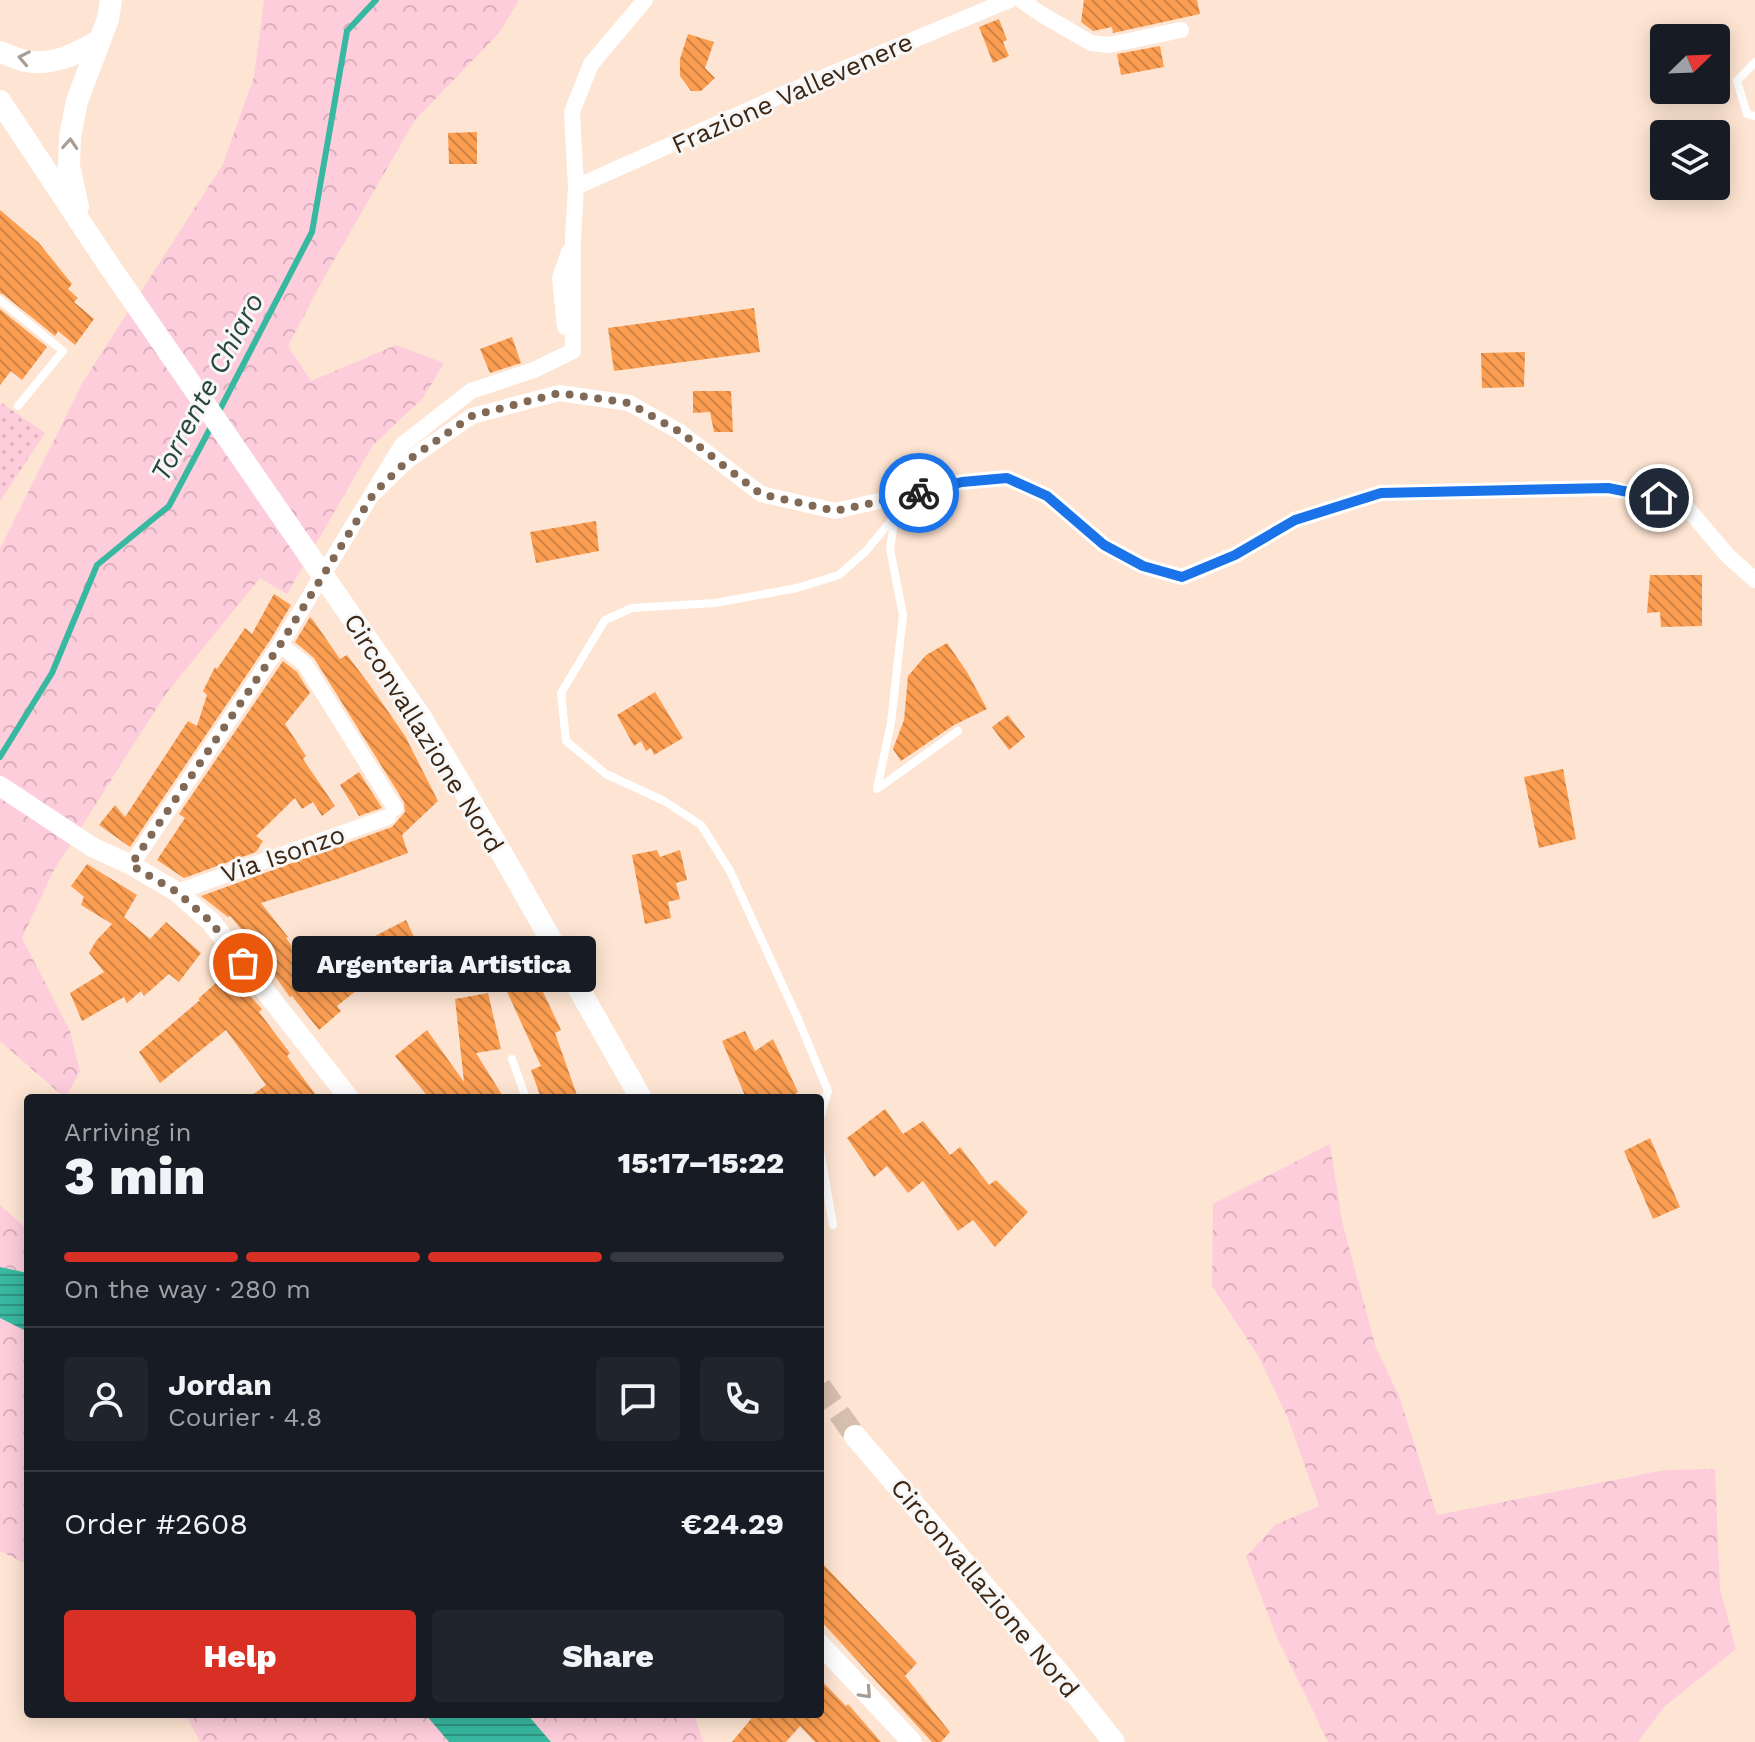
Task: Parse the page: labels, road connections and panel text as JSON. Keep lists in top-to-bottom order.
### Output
{
  "streets": {
    "main road": ["Circonvallazione Nord"],
    "street": ["Frazione Vallevenere", "Via Isonzo"]
  },
  "water": ["Torrente Chiaro"],
  "places": ["Argenteria Artistica"],
  "north": "top right",
  "page": {
    "bubble": "Argenteria Artistica",
    "heading": ["3 min", "Arriving in", "15:17–15:22"],
    "panel": [
      "Jordan",
      "Courier · 4.8",
      "Order #2608",
      "€24.29"
    ],
    "bar": "On the way · 280 m",
    "buttons": ["Help", "Share"]
  }
}
